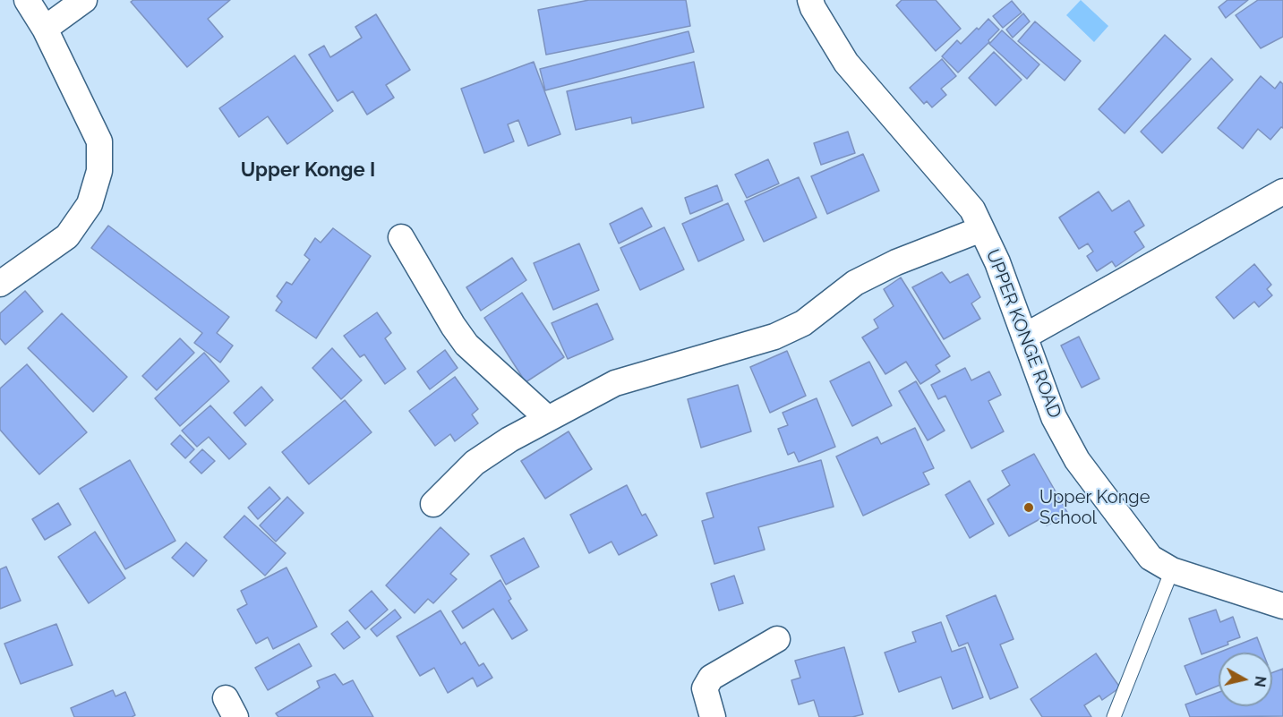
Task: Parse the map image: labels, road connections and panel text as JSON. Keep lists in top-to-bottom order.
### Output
{
  "streets": {
    "street": ["UPPER KONGE ROAD"]
  },
  "districts": ["Upper Konge I"],
  "places": ["Upper Konge School"],
  "north": "right"
}
